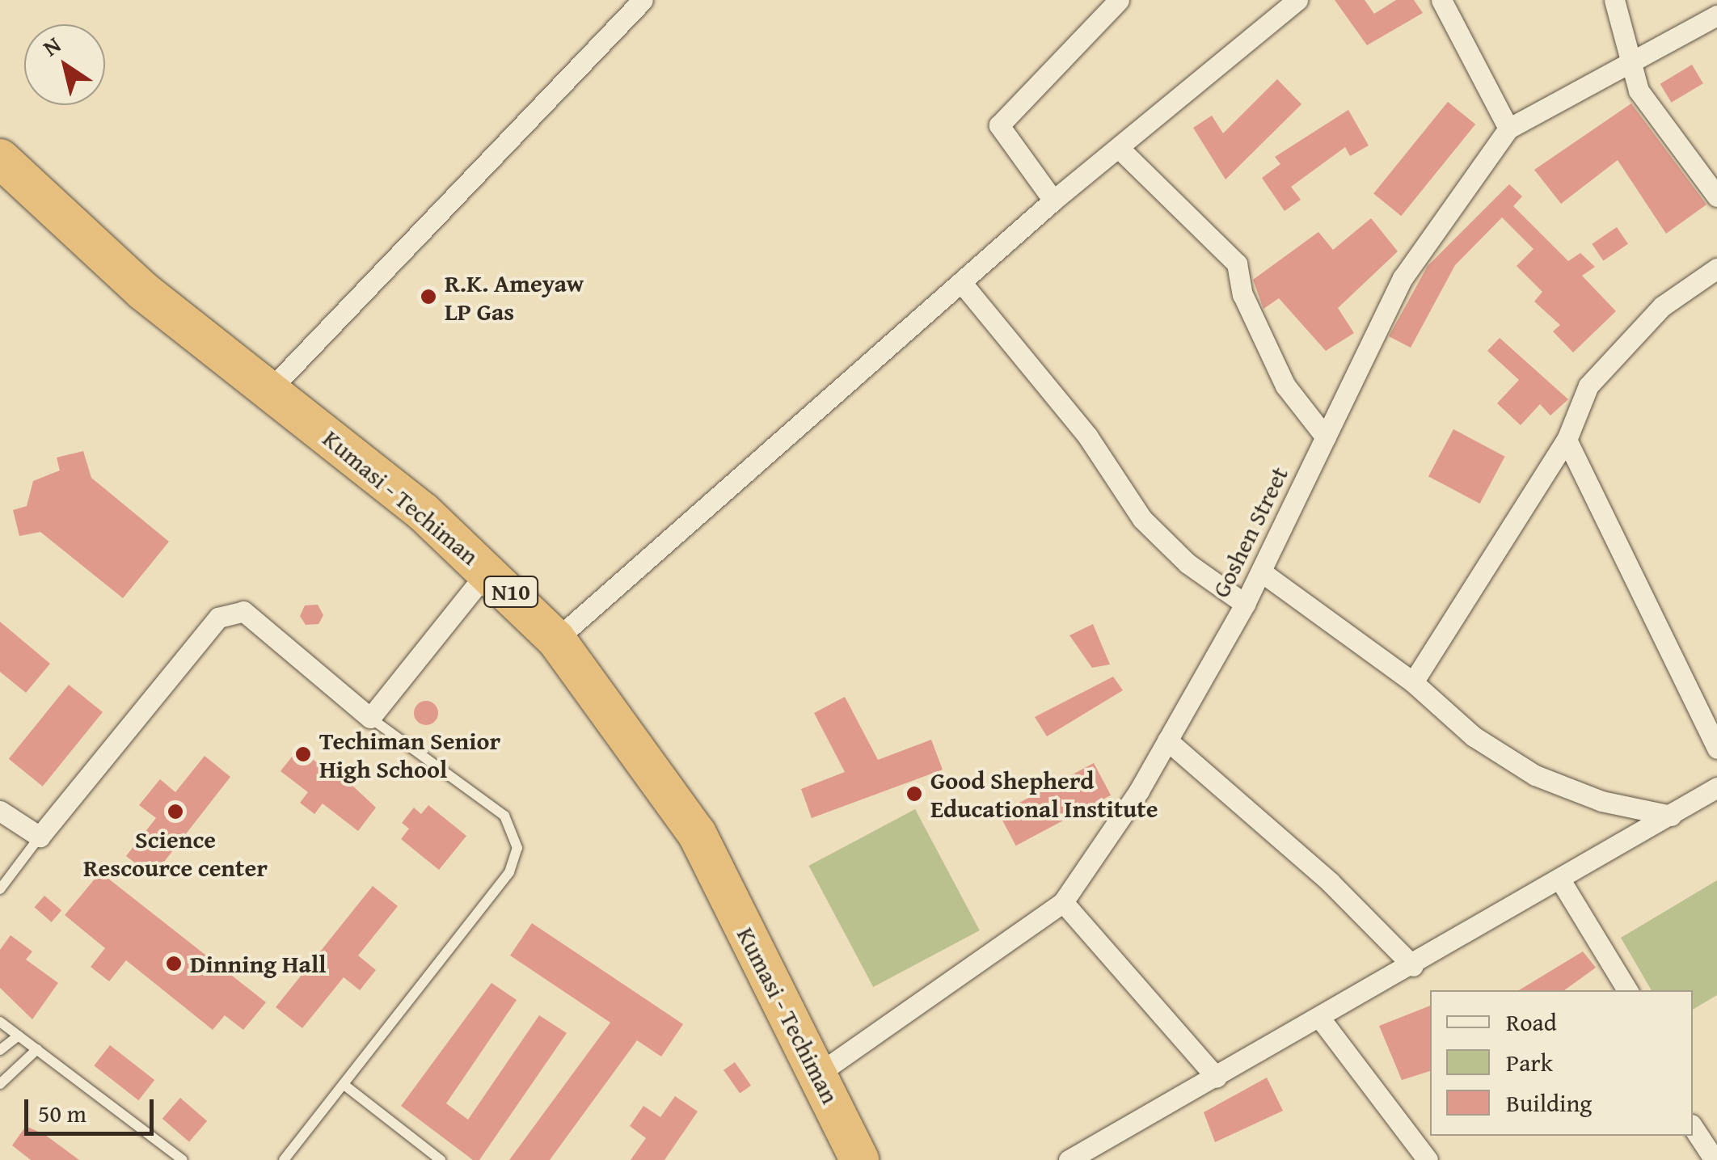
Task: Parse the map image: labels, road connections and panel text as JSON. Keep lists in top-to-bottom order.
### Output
{
  "streets": {
    "highway": ["Kumasi - Techiman", "N10"],
    "street": ["Goshen Street"]
  },
  "crossings": [
    ["Kumasi - Techiman", "Goshen Street"]
  ],
  "places": [
    "R.K. Ameyaw LP Gas",
    "Techiman Senior High School",
    "Good Shepherd Educational Institute",
    "Science Rescource center",
    "Dinning Hall"
  ],
  "legend": ["Road", "Park", "Building"],
  "scale_bar": "50 m",
  "north": "top left"
}
